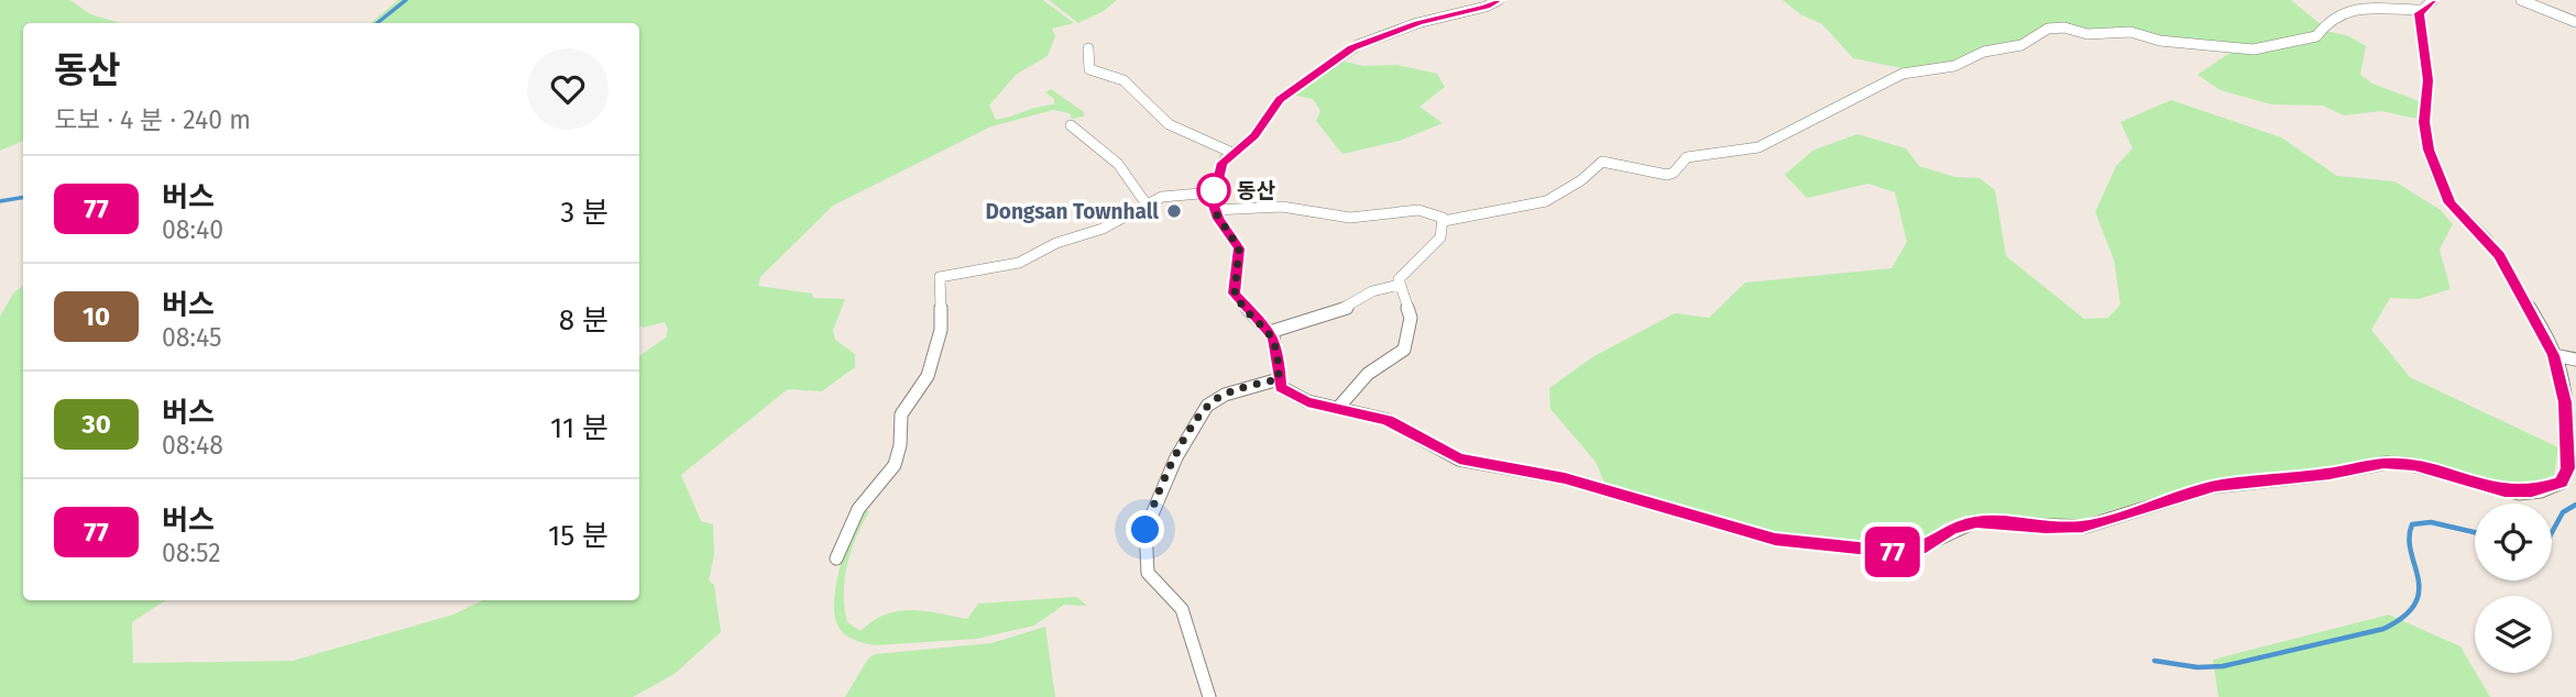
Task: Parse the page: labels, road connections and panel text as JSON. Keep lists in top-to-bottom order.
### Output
{
  "places": ["동산", "Dongsan Townhall"],
  "lines": ["bus line 77"],
  "page": {
    "on_map": "77",
    "heading": ["동산", "도보 · 4 분 · 240 m"],
    "list": [
      {
        "mark": "77",
        "name": "버스",
        "note": "08:40",
        "value": "3 분"
      },
      {
        "mark": "10",
        "name": "버스",
        "note": "08:45",
        "value": "8 분"
      },
      {
        "mark": "30",
        "name": "버스",
        "note": "08:48",
        "value": "11 분"
      },
      {
        "mark": "77",
        "name": "버스",
        "note": "08:52",
        "value": "15 분"
      }
    ]
  }
}
